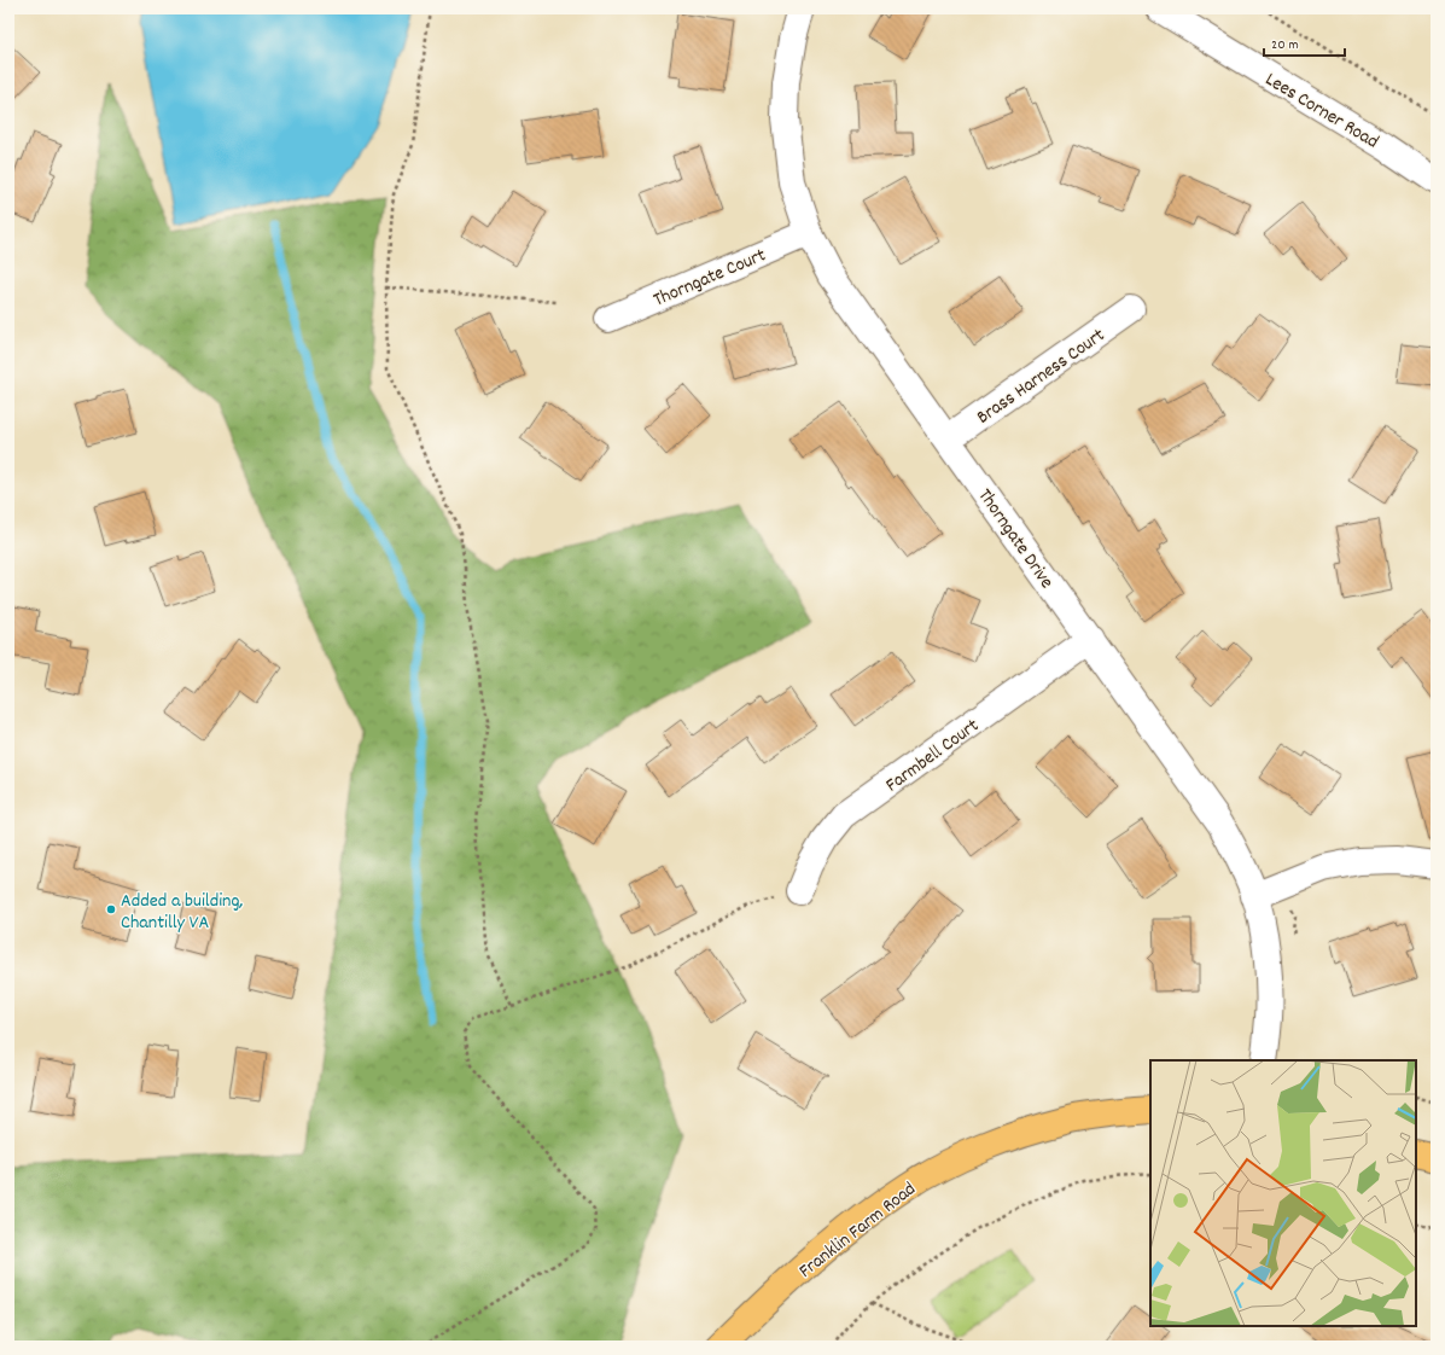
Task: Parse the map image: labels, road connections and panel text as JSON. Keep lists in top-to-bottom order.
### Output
{
  "streets": {
    "main road": ["Franklin Farm Road"],
    "street": [
      "Lees Corner Road",
      "Thorngate Court",
      "Brass Harness Court",
      "Thorngate Drive",
      "Farmbell Court"
    ]
  },
  "crossings": [
    ["Thorngate Court", "Thorngate Drive"],
    ["Brass Harness Court", "Thorngate Drive"],
    ["Thorngate Drive", "Farmbell Court"]
  ],
  "places": ["Added a building, Chantilly VA"],
  "scale_bar": "20 m"
}
